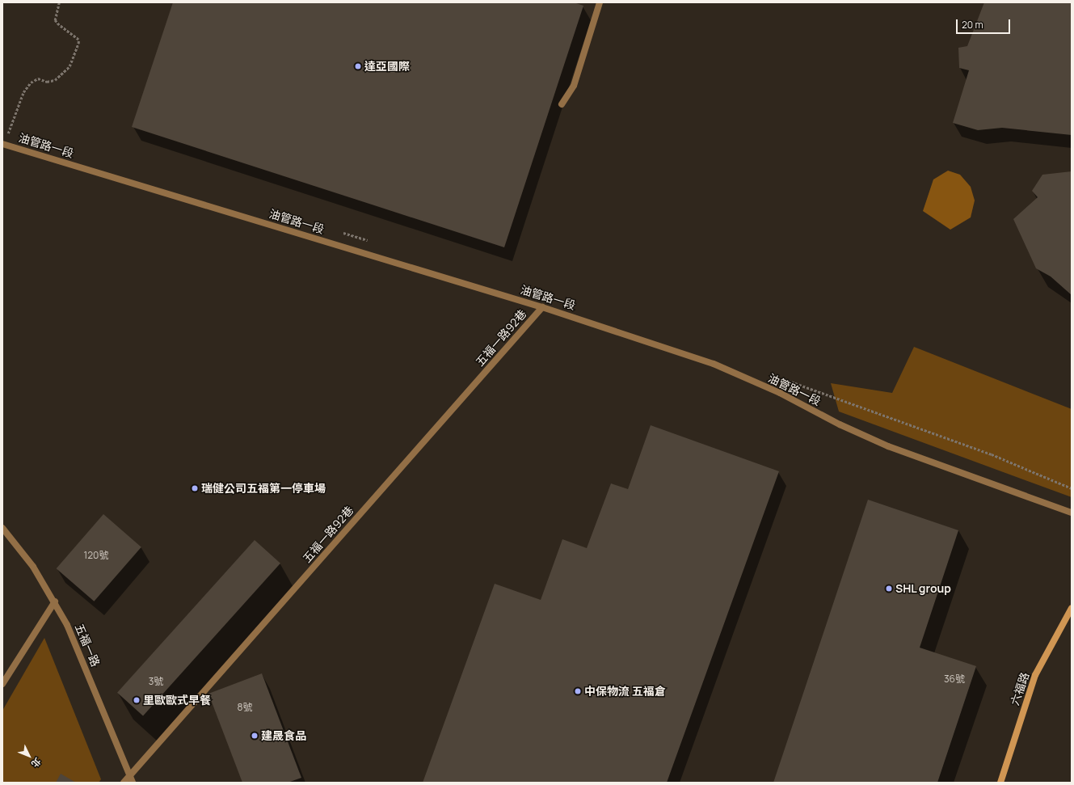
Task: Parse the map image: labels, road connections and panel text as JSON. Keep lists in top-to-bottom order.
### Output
{
  "streets": {
    "street": [
      "油管路一段",
      "五福一路92巷",
      "五福一路",
      "六福路"
    ]
  },
  "crossings": [
    ["油管路一段", "五福一路92巷"],
    ["五福一路92巷", "五福一路"]
  ],
  "places": [
    "達亞國際",
    "瑞健公司五福第一停車場",
    "SHL group",
    "中保物流 五福倉",
    "里歐歐式早餐",
    "建晟食品"
  ],
  "house_numbers": [
    "120號",
    "36號",
    "3號",
    "8號"
  ],
  "scale_bar": "20 m",
  "north": "bottom right"
}
